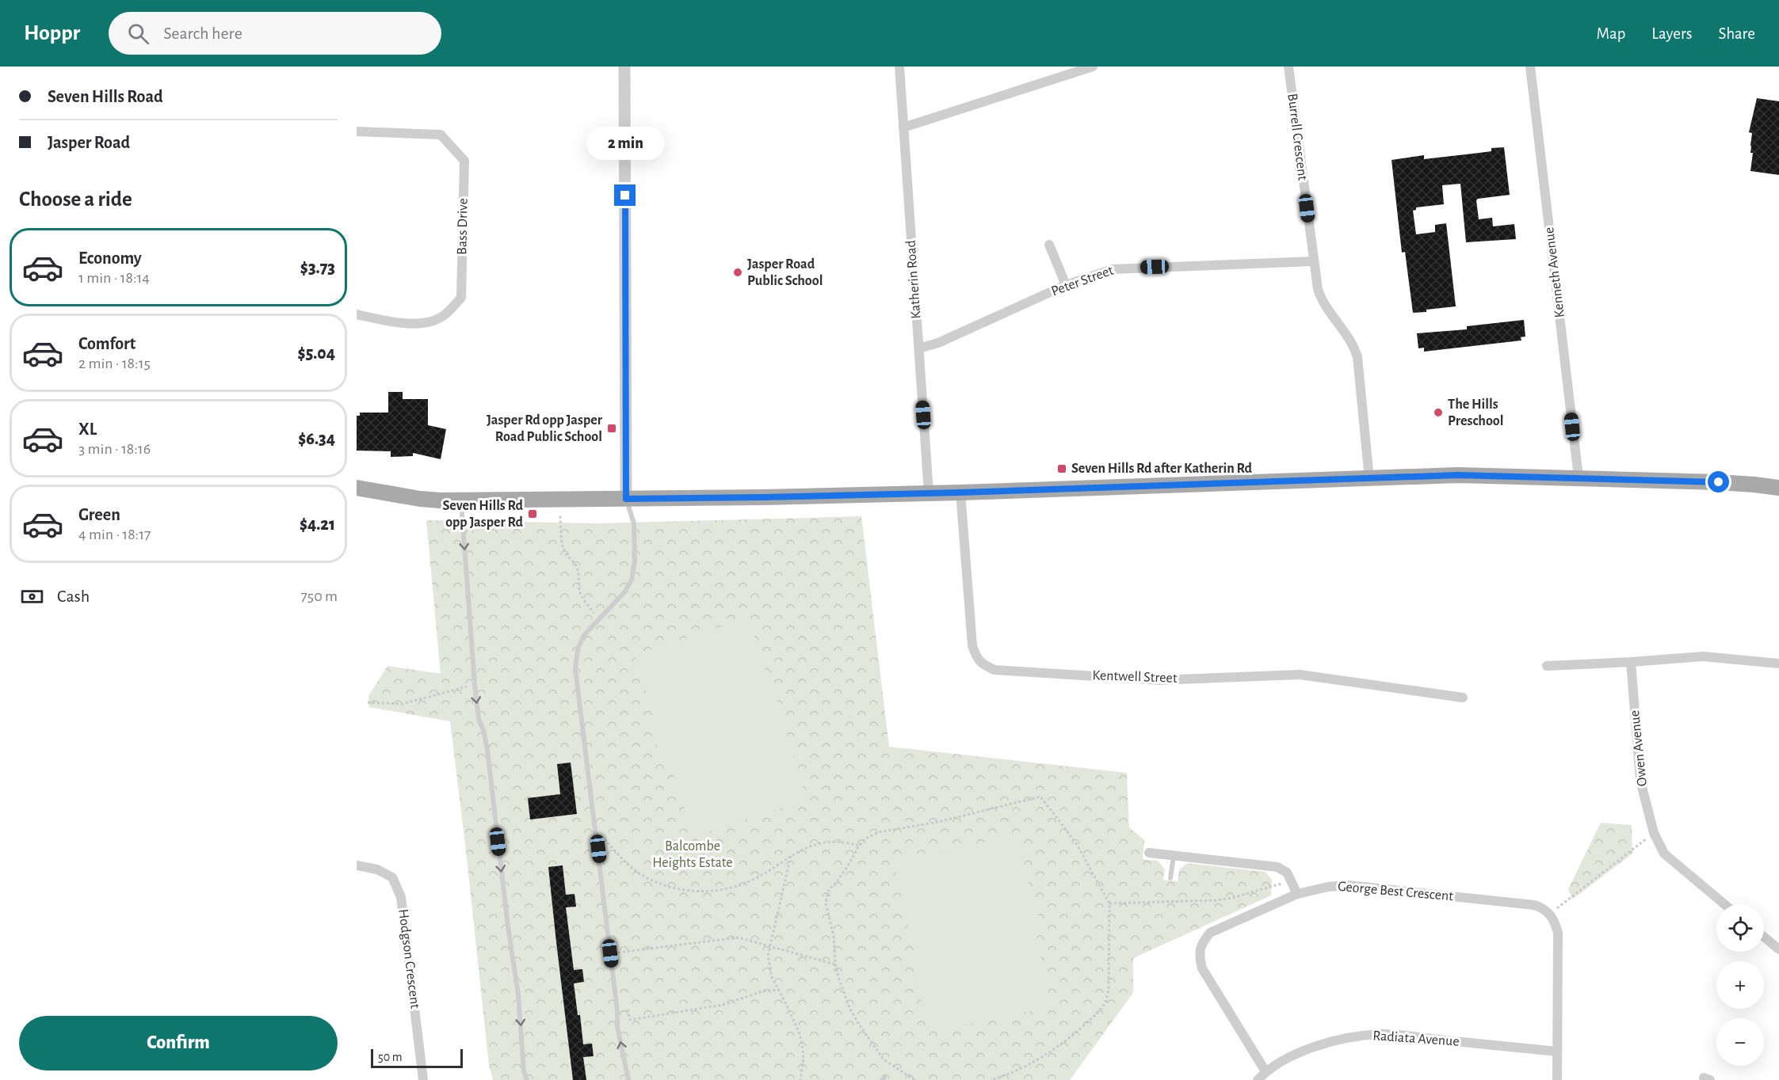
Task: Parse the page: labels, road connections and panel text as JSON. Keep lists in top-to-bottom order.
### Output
{
  "streets": {
    "street": [
      "Burrell Crescent",
      "Bass Drive",
      "Kenneth Avenue",
      "Katherin Road",
      "Peter Street",
      "Kentwell Street",
      "Owen Avenue",
      "George Best Crescent",
      "Hodgson Crescent",
      "Radiata Avenue"
    ]
  },
  "crossings": [
    ["Burrell Crescent", "Peter Street"],
    ["Katherin Road", "Peter Street"],
    ["George Best Crescent", "Radiata Avenue"]
  ],
  "parks": ["Balcombe Heights Estate"],
  "places": {
    "other": ["Jasper Road Public School", "The Hills Preschool"],
    "transit": ["Jasper Rd opp Jasper Road Public School", "Seven Hills Rd after Katherin Rd", "Seven Hills Rd opp Jasper Rd"]
  },
  "scale_bar": "50 m",
  "page": {
    "header": "Hoppr",
    "search": "Search here",
    "nav": ["Map", "Layers", "Share"],
    "banner": ["Seven Hills Road", "Jasper Road"],
    "bubble": "2 min",
    "heading": "Choose a ride",
    "list": [
      {
        "name": "Economy",
        "note": "1 min · 18:14",
        "value": "$3.73"
      },
      {
        "name": "Comfort",
        "note": "2 min · 18:15",
        "value": "$5.04"
      },
      {
        "name": "XL",
        "note": "3 min · 18:16",
        "value": "$6.34"
      },
      {
        "name": "Green",
        "note": "4 min · 18:17",
        "value": "$4.21"
      }
    ],
    "pay": ["Cash", "750 m"],
    "map_buttons": ["+", "−"],
    "buttons": "Confirm",
    "scale": "50 m"
  }
}
